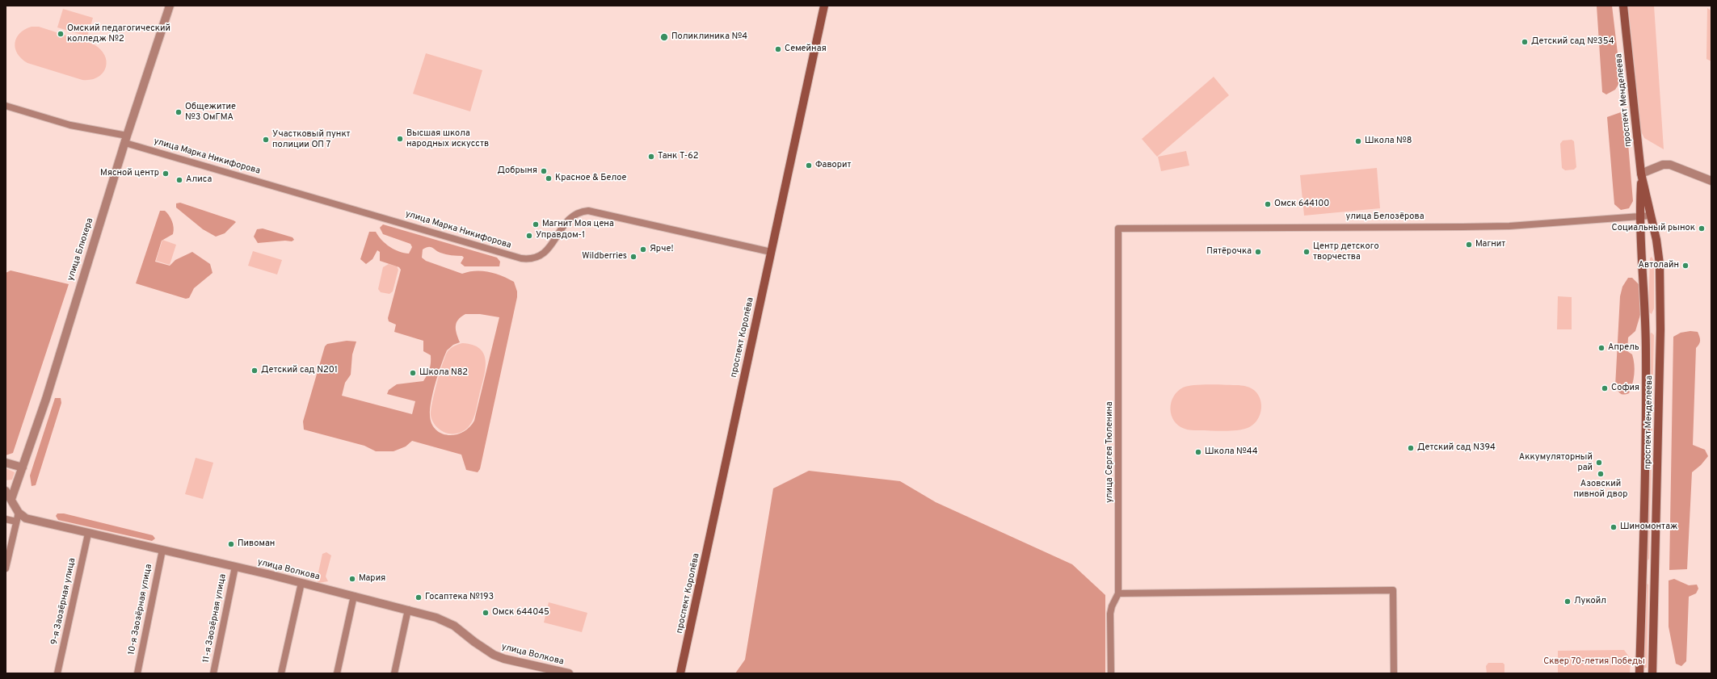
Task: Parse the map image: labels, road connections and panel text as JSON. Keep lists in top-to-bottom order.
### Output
{
  "streets": {
    "main road": ["проспект Менделеева", "проспект Королёва"],
    "street": [
      "улица Марка Никифорова",
      "улица Белозёрова",
      "улица Блюхера",
      "улица Сергея Тюленина",
      "улица Волкова",
      "9-я Заозёрная улица",
      "10-я Заозёрная улица",
      "11-я Заозёрная улица"
    ]
  },
  "crossings": [
    ["проспект Менделеева", "улица Белозёрова"],
    ["улица Марка Никифорова", "улица Блюхера"],
    ["улица Марка Никифорова", "проспект Королёва"],
    ["улица Белозёрова", "улица Сергея Тюленина"],
    ["улица Волкова", "9-я Заозёрная улица"],
    ["улица Волкова", "10-я Заозёрная улица"],
    ["улица Волкова", "11-я Заозёрная улица"]
  ],
  "parks": ["Сквер 70-летия Победы"],
  "places": [
    "Омский педагогический колледж №2",
    "Поликлиника №4",
    "Детский сад №354",
    "Семейная",
    "Общежитие №3 ОмГМА",
    "Высшая школа народных искусств",
    "Участковый пункт полиции ОП 7",
    "Школа №8",
    "Танк Т-62",
    "Фаворит",
    "Добрыня",
    "Мясной центр",
    "Красное & Белое",
    "Алиса",
    "Омск 644100",
    "Магнит Моя цена",
    "Социальный рынок",
    "Управдом-1",
    "Магнит",
    "Ярче!",
    "Пятёрочка",
    "Центр детского творчества",
    "Wildberries",
    "Автолайн",
    "Апрель",
    "Детский сад N201",
    "Школа N82",
    "София",
    "Детский сад N394",
    "Школа №44",
    "Аккумуляторный рай",
    "Азовский пивной двор",
    "Шиномонтаж",
    "Пивоман",
    "Мария",
    "Госаптека №193",
    "Лукойл",
    "Омск 644045"
  ]
}
